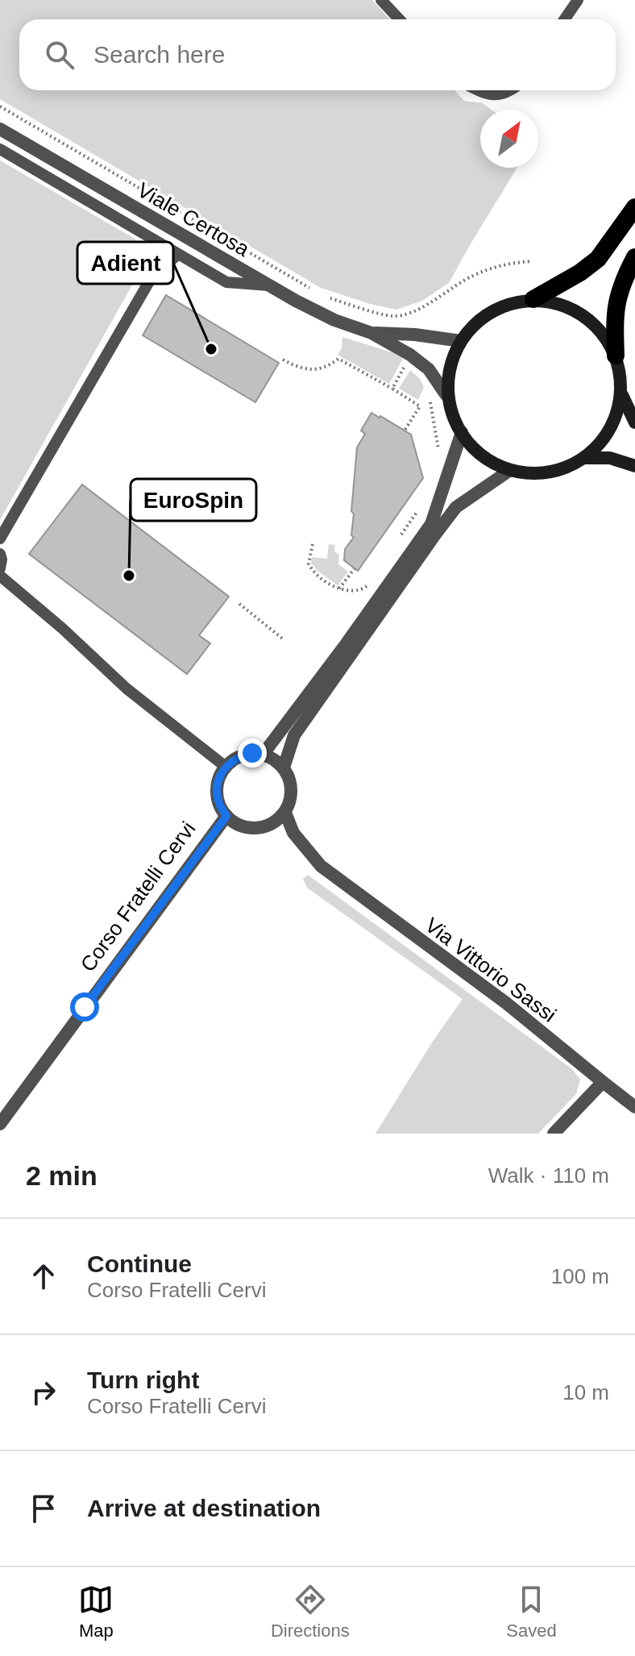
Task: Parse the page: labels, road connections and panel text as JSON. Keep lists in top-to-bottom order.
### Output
{
  "streets": {
    "street": ["Viale Certosa", "Corso Fratelli Cervi", "Via Vittorio Sassi"]
  },
  "crossings": [
    ["Corso Fratelli Cervi", "Via Vittorio Sassi"]
  ],
  "places": ["Adient", "EuroSpin"],
  "north": "top right",
  "page": {
    "search": "Search here",
    "heading": ["2 min", "Walk · 110 m"],
    "list": [
      ["Continue", "Corso Fratelli Cervi", "100 m"],
      ["Turn right", "Corso Fratelli Cervi", "10 m"],
      "Arrive at destination"
    ],
    "nav": ["Map", "Directions", "Saved"]
  }
}
